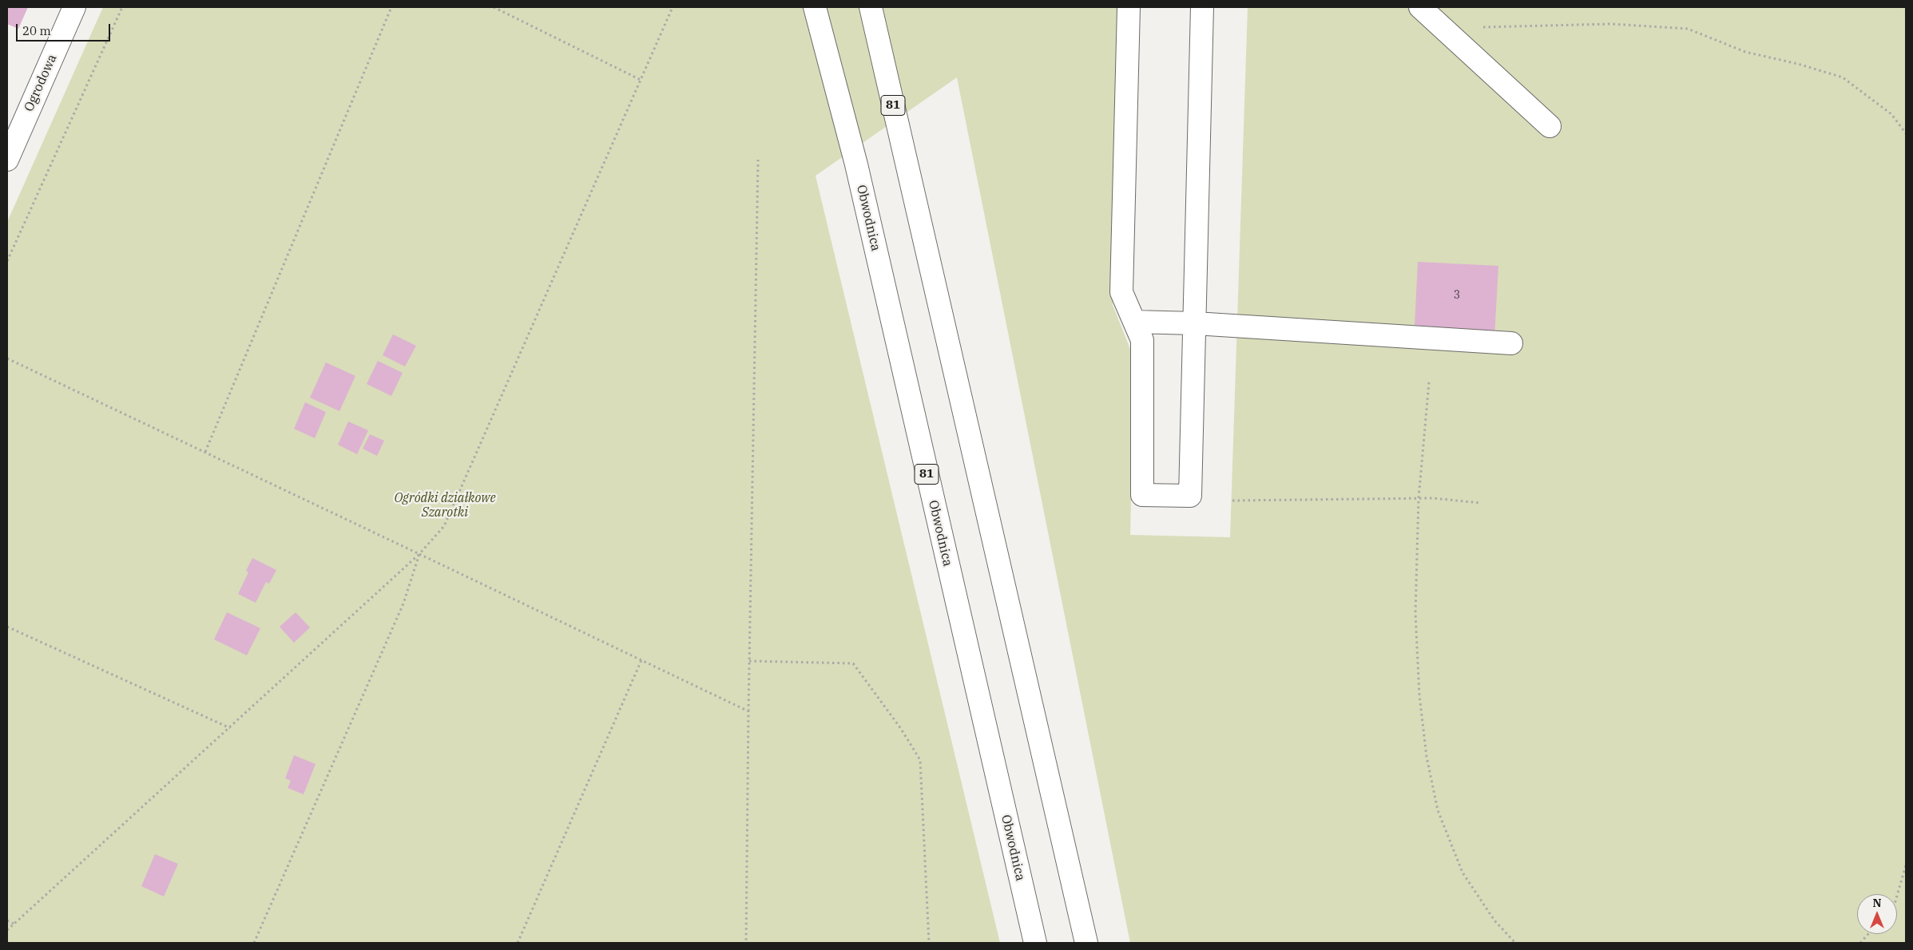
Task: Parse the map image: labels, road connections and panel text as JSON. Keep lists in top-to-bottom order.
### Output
{
  "streets": {
    "main road": ["Ogrodowa", "81", "Obwodnica"]
  },
  "parks": ["Ogródki działkowe Szarotki"],
  "house_numbers": ["3"],
  "scale_bar": "20 m",
  "north": "top"
}
